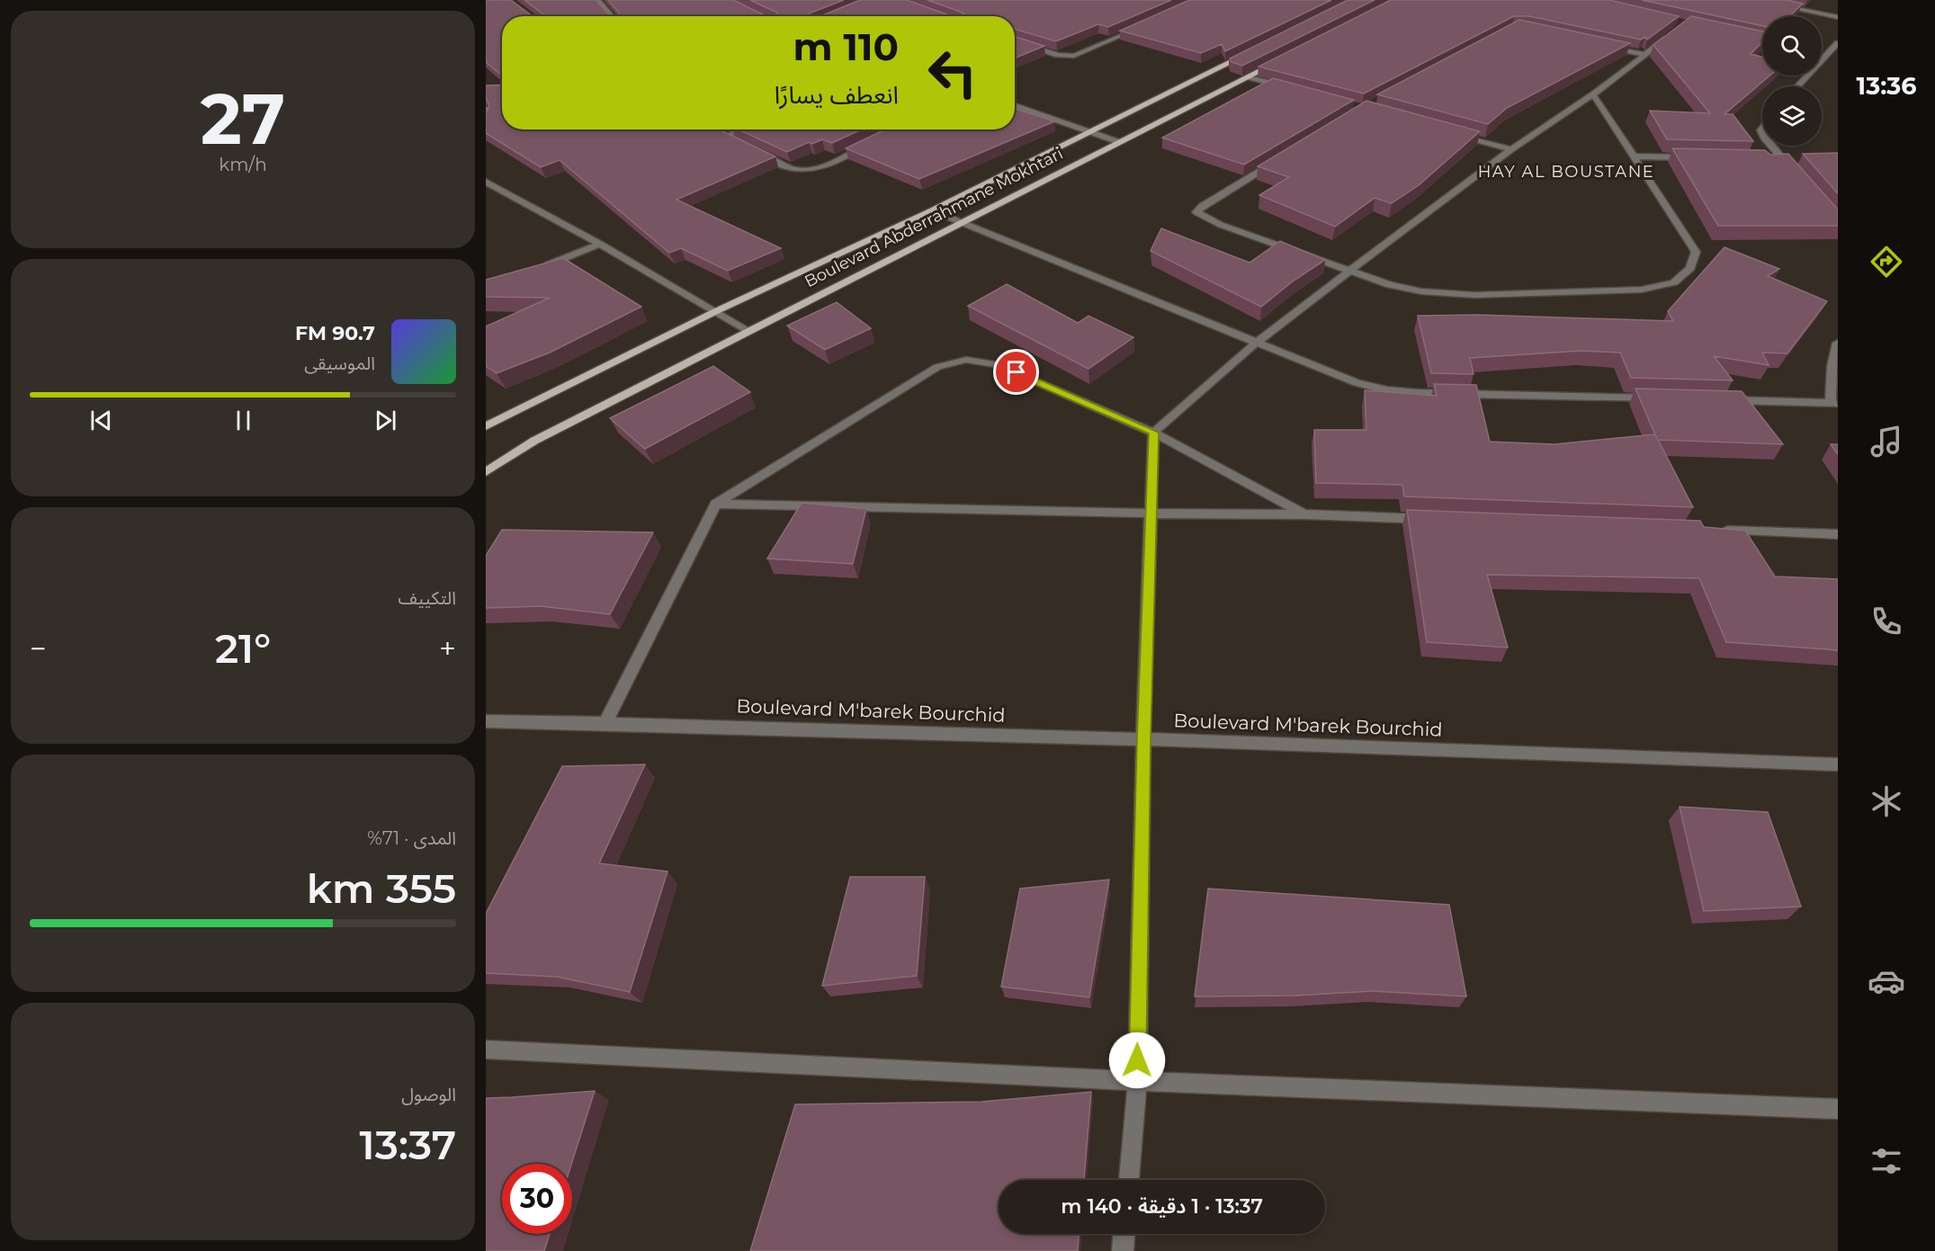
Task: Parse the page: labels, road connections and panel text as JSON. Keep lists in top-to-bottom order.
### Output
{
  "streets": {
    "main road": ["Boulevard Abderrahmane Mokhtari"],
    "street": ["Boulevard M'barek Bourchid"]
  },
  "districts": ["HAY AL BOUSTANE"],
  "page": {
    "tabs": "13:36",
    "tile": [
      ["27", "km/h"],
      "التكييف",
      ["المدى · 71%", "355 km"],
      ["الوصول", "13:37"]
    ],
    "turn": ["110 m", "انعطف يسارًا"],
    "song": ["90.7 FM", "الموسيقى"],
    "heat": ["−", "21°", "+"],
    "limit": "30",
    "trip": "13:37 · 1 دقيقة · 140 m"
  }
}
